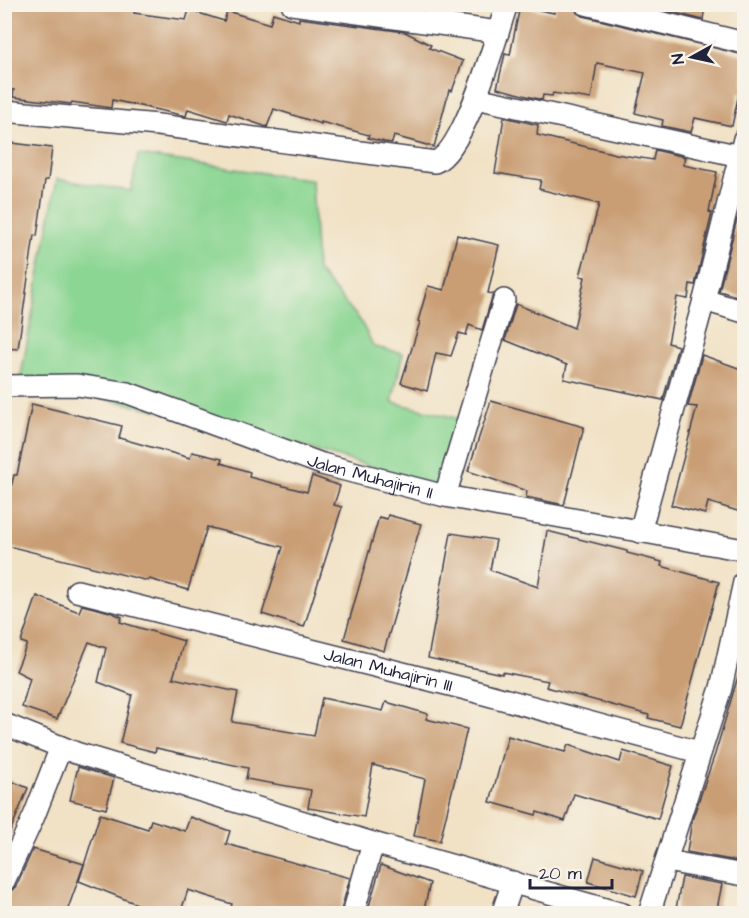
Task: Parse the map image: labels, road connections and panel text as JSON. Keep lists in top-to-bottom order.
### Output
{
  "streets": {
    "street": ["Jalan Muhajirin II", "Jalan Muhajirin III"]
  },
  "scale_bar": "20 m",
  "north": "left"
}
